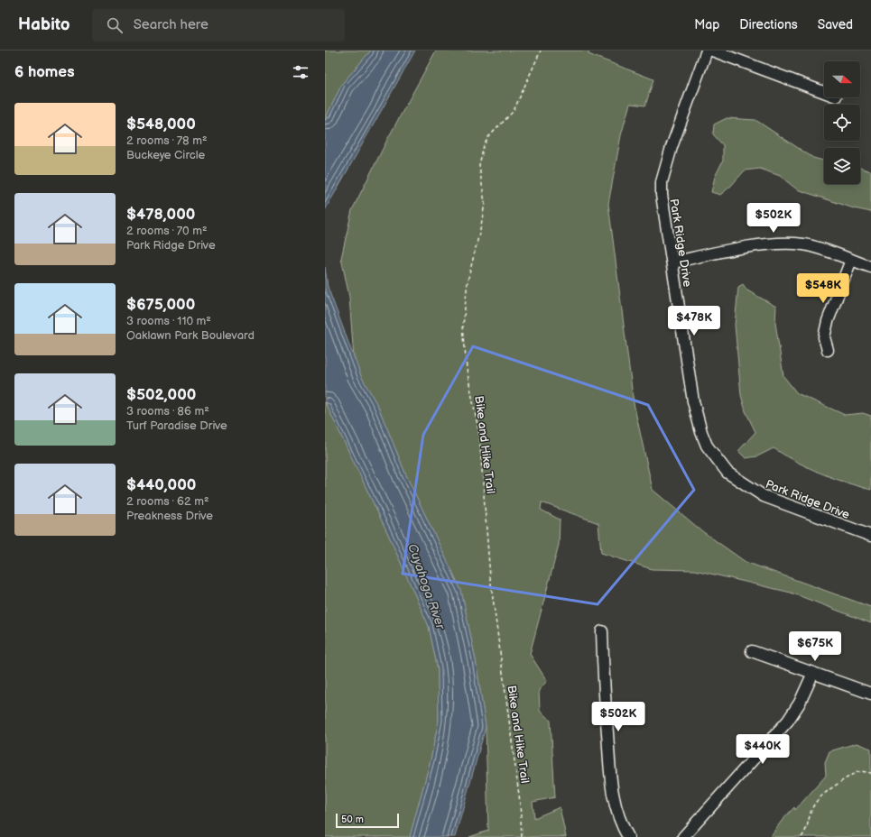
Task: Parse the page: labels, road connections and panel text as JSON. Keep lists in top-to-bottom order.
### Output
{
  "streets": {
    "street": ["Park Ridge Drive"],
    "path": ["Bike and Hike Trail"]
  },
  "water": ["Cuyahoga River"],
  "scale_bar": "50 m",
  "north": "right",
  "page": {
    "header": "Habito",
    "search": "Search here",
    "nav": ["Map", "Directions", "Saved"],
    "heading": "6 homes",
    "list": [
      {
        "name": "$548,000",
        "note": "2 rooms · 78 m² · Buckeye Circle"
      },
      {
        "name": "$478,000",
        "note": "2 rooms · 70 m² · Park Ridge Drive"
      },
      {
        "name": "$675,000",
        "note": "3 rooms · 110 m² · Oaklawn Park Boulevard"
      },
      {
        "name": "$502,000",
        "note": "3 rooms · 86 m² · Turf Paradise Drive"
      },
      {
        "name": "$440,000",
        "note": "2 rooms · 62 m² · Preakness Drive"
      }
    ],
    "price": [
      "$502K",
      "$548K",
      "$478K",
      "$675K",
      "$502K",
      "$440K"
    ],
    "scale": "50 m"
  }
}
